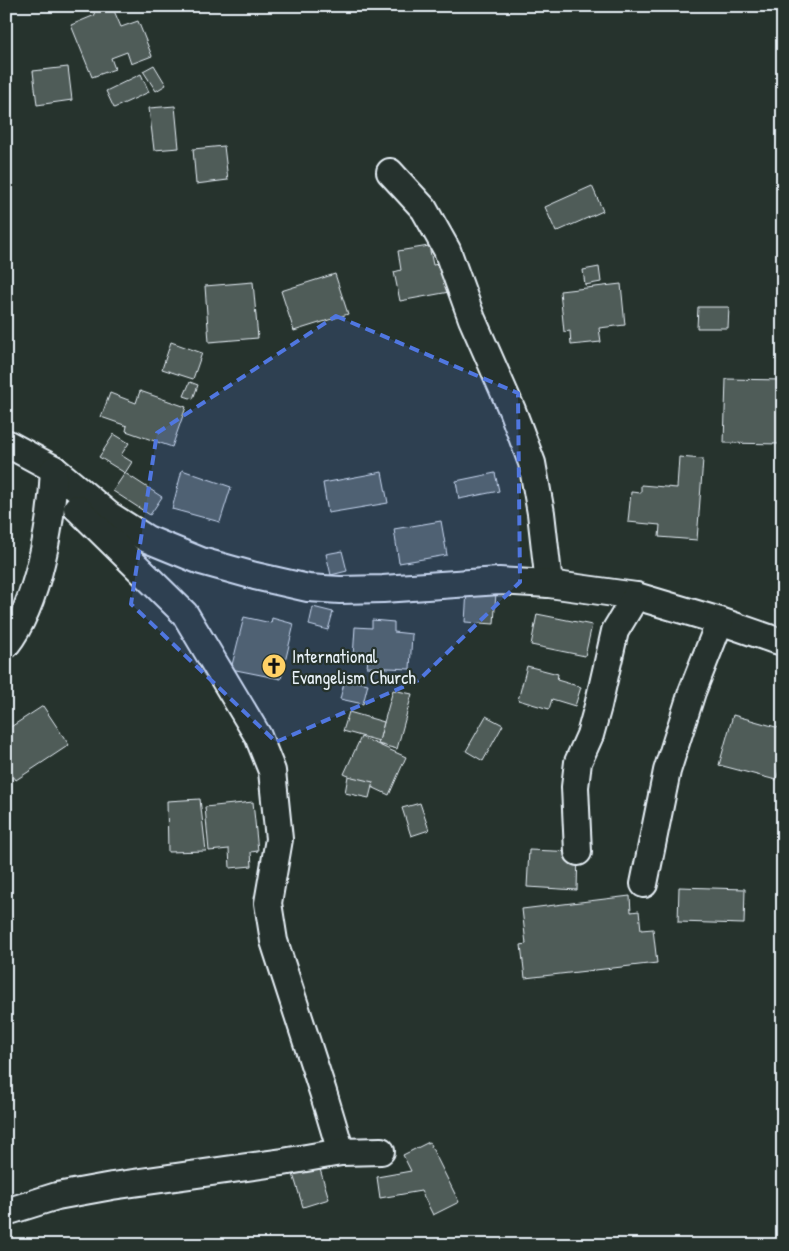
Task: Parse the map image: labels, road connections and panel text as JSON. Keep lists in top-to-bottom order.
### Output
{
  "places": {
    "church": ["International Evangelism Church"]
  }
}
